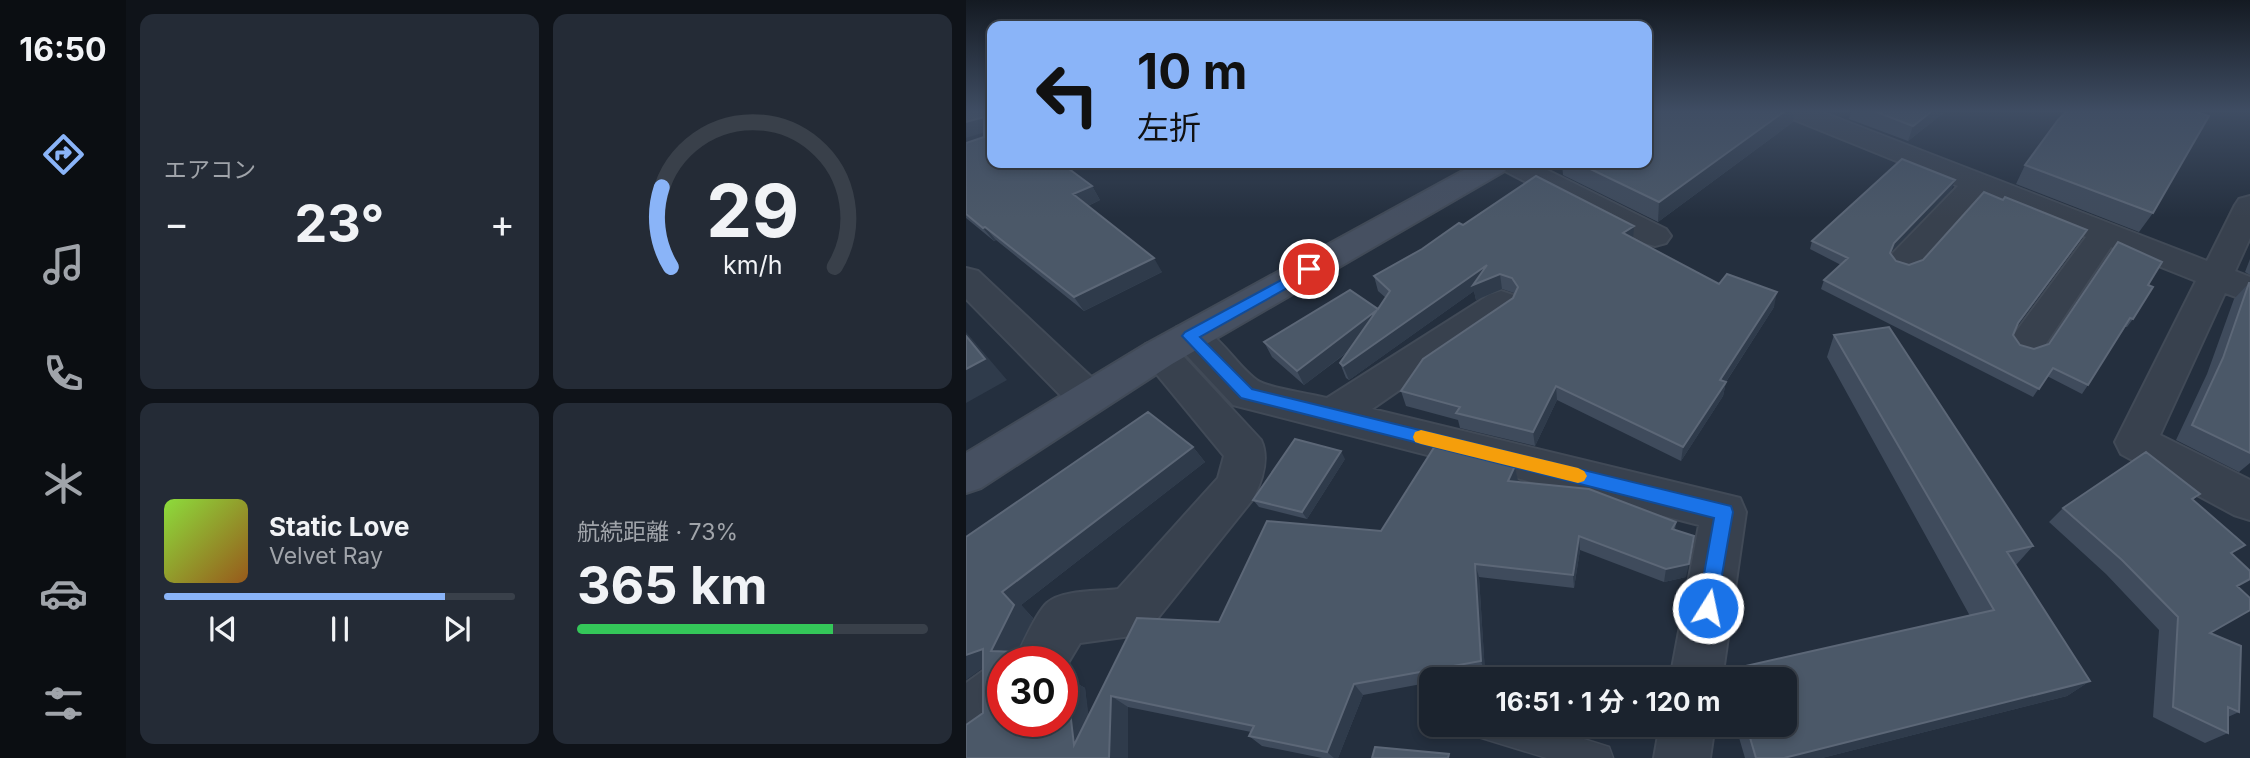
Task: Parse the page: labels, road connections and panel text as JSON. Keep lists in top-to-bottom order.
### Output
{
  "page": {
    "tabs": "16:50",
    "tile": [
      "エアコン",
      ["航続距離 · 73%", "365 km"]
    ],
    "turn": ["10 m", "左折"],
    "heat": ["−", "23°", "+"],
    "song": ["Static Love", "Velvet Ray"],
    "limit": "30",
    "trip": "16:51 · 1 分 · 120 m",
    "gauge": ["29", "km/h"]
  }
}
